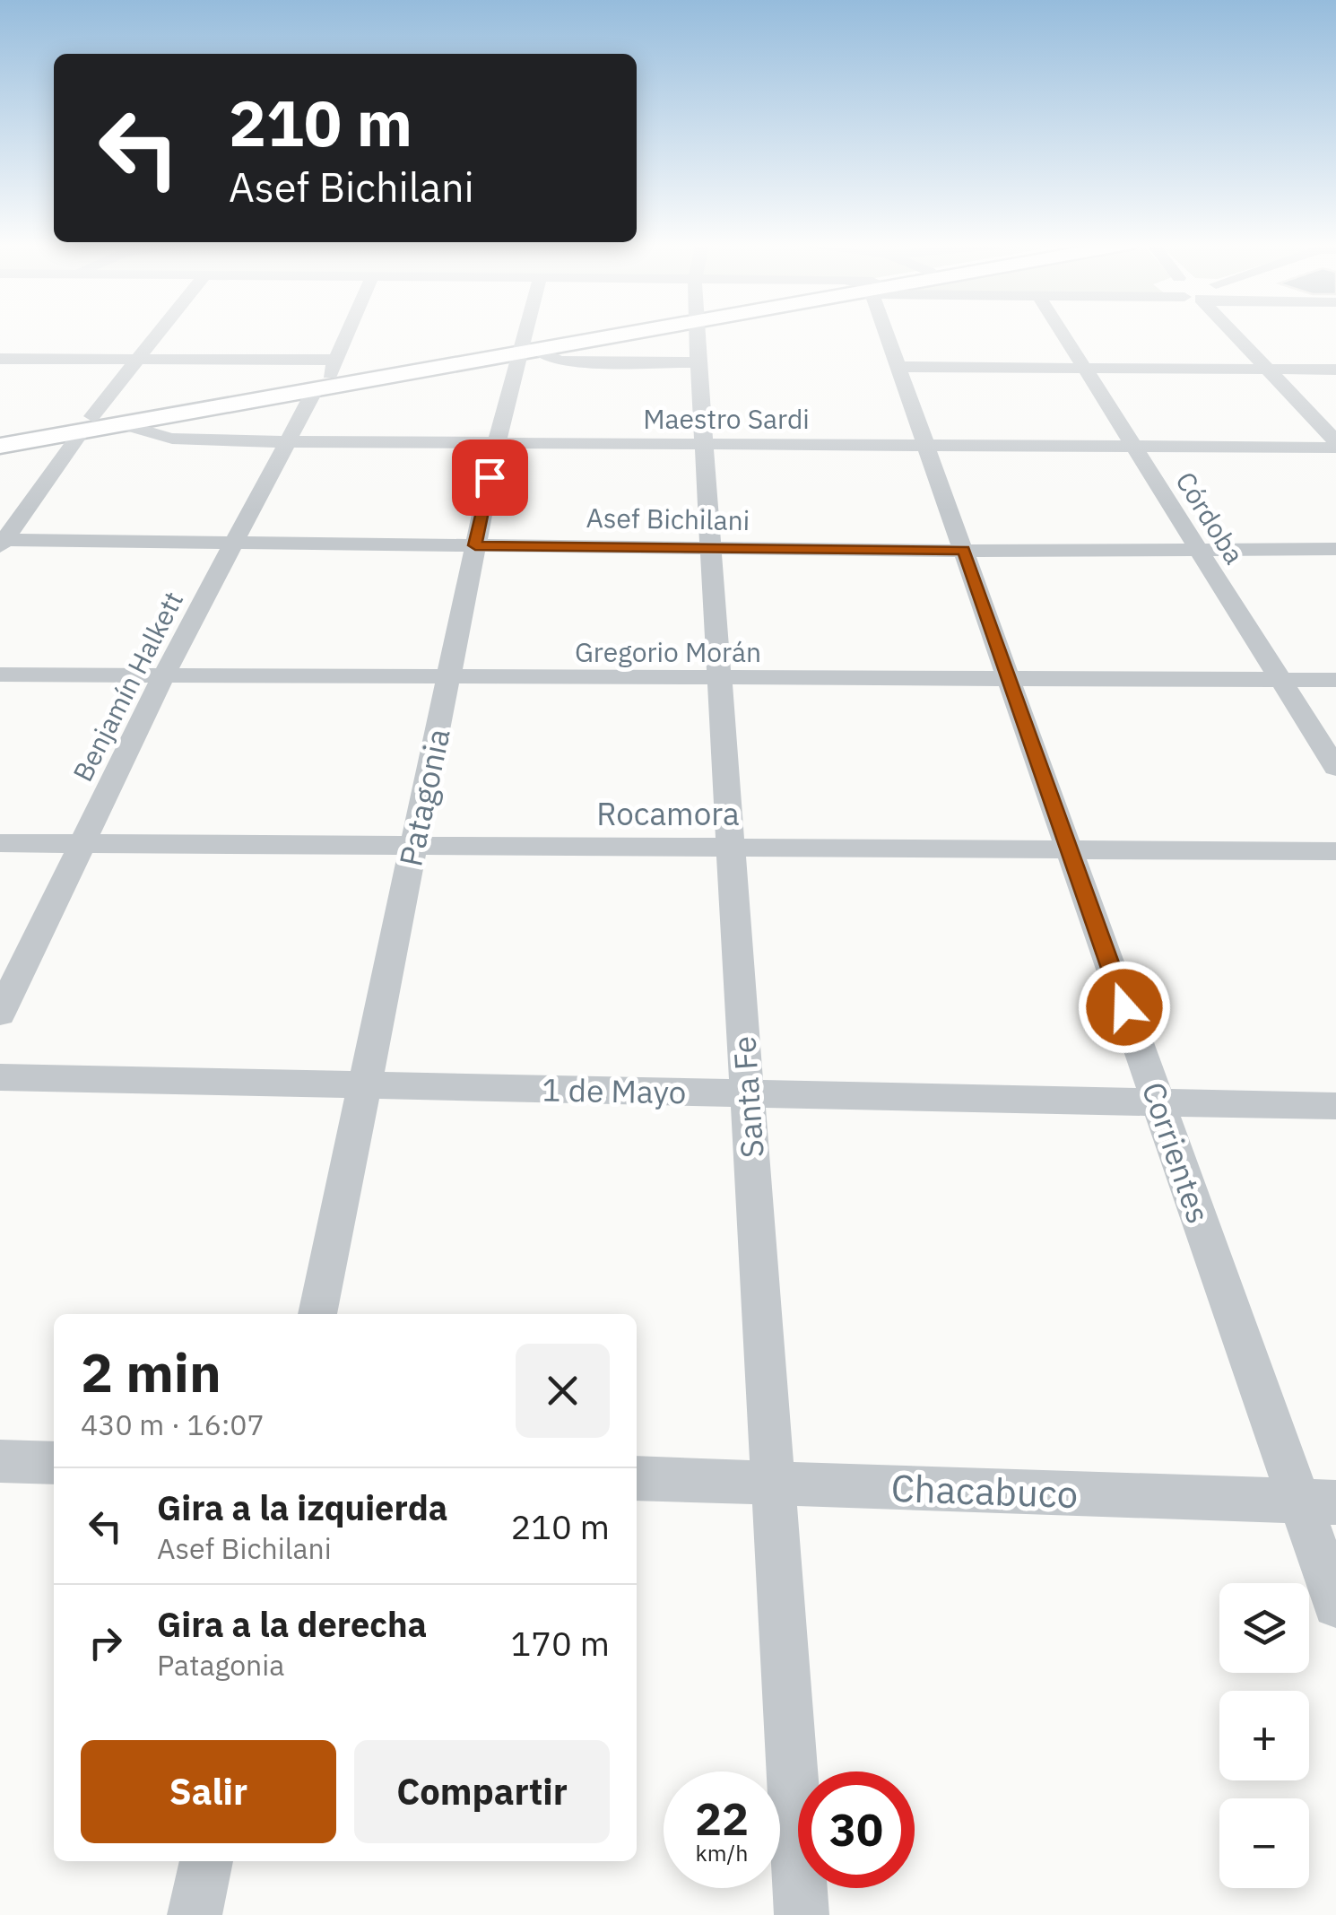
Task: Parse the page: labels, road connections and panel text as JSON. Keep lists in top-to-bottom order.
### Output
{
  "streets": {
    "street": [
      "Maestro Sardi",
      "Córdoba",
      "Asef Bichilani",
      "Gregorio Morán",
      "Benjamín Halkett",
      "Patagonia",
      "Rocamora",
      "1 de Mayo",
      "Santa Fe",
      "Corrientes",
      "Chacabuco"
    ]
  },
  "crossings": [
    ["Maestro Sardi", "Córdoba"],
    ["Maestro Sardi", "Benjamín Halkett"],
    ["Maestro Sardi", "Patagonia"],
    ["Maestro Sardi", "Santa Fe"],
    ["Maestro Sardi", "Corrientes"],
    ["Córdoba", "Asef Bichilani"],
    ["Córdoba", "Gregorio Morán"],
    ["Asef Bichilani", "Benjamín Halkett"],
    ["Asef Bichilani", "Patagonia"],
    ["Asef Bichilani", "Santa Fe"],
    ["Asef Bichilani", "Corrientes"],
    ["Gregorio Morán", "Benjamín Halkett"],
    ["Gregorio Morán", "Patagonia"],
    ["Gregorio Morán", "Santa Fe"],
    ["Gregorio Morán", "Corrientes"],
    ["Benjamín Halkett", "Rocamora"],
    ["Patagonia", "Rocamora"],
    ["Patagonia", "1 de Mayo"],
    ["Rocamora", "Santa Fe"],
    ["Rocamora", "Corrientes"],
    ["1 de Mayo", "Santa Fe"],
    ["1 de Mayo", "Corrientes"],
    ["Santa Fe", "Chacabuco"],
    ["Corrientes", "Chacabuco"]
  ],
  "page": {
    "turn": ["210 m", "Asef Bichilani"],
    "heading": ["2 min", "430 m · 16:07"],
    "list": [
      {
        "name": "Gira a la izquierda",
        "note": "Asef Bichilani",
        "value": "210 m"
      },
      {
        "name": "Gira a la derecha",
        "note": "Patagonia",
        "value": "170 m"
      }
    ],
    "map_buttons": ["+", "−"],
    "buttons": ["Salir", "Compartir"],
    "speed": "22 km/h",
    "limit": "30"
  }
}
